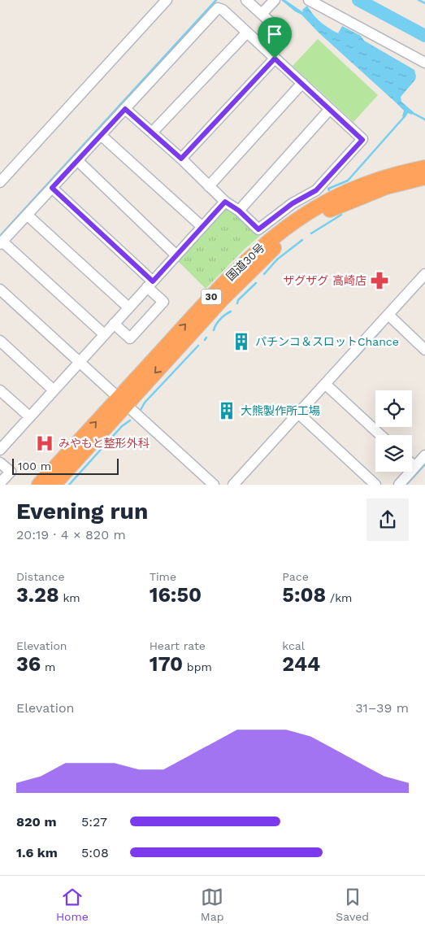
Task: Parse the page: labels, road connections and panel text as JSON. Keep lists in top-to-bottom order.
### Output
{
  "streets": {
    "highway": ["国道30号", "30"]
  },
  "places": {
    "pharmacy": ["ザグザグ 高崎店"],
    "building": ["パチンコ＆スロットChance", "大熊製作所工場"],
    "hospital": ["みやもと整形外科"]
  },
  "scale_bar": "100 m",
  "page": {
    "scale": "100 m",
    "heading": ["Evening run", "20:19 · 4 × 820 m"],
    "stats": [
      ["Distance", "3.28 km"],
      ["Time", "16:50"],
      ["Pace", "5:08 /km"],
      ["Elevation", "36 m"],
      ["Heart rate", "170 bpm"],
      ["kcal", "244"]
    ],
    "chart": ["Elevation", "31–39 m"],
    "list": [
      {
        "name": "820 m",
        "note": "5:27"
      },
      {
        "name": "1.6 km",
        "note": "5:08"
      }
    ],
    "tabs": ["Home", "Map", "Saved"]
  }
}
